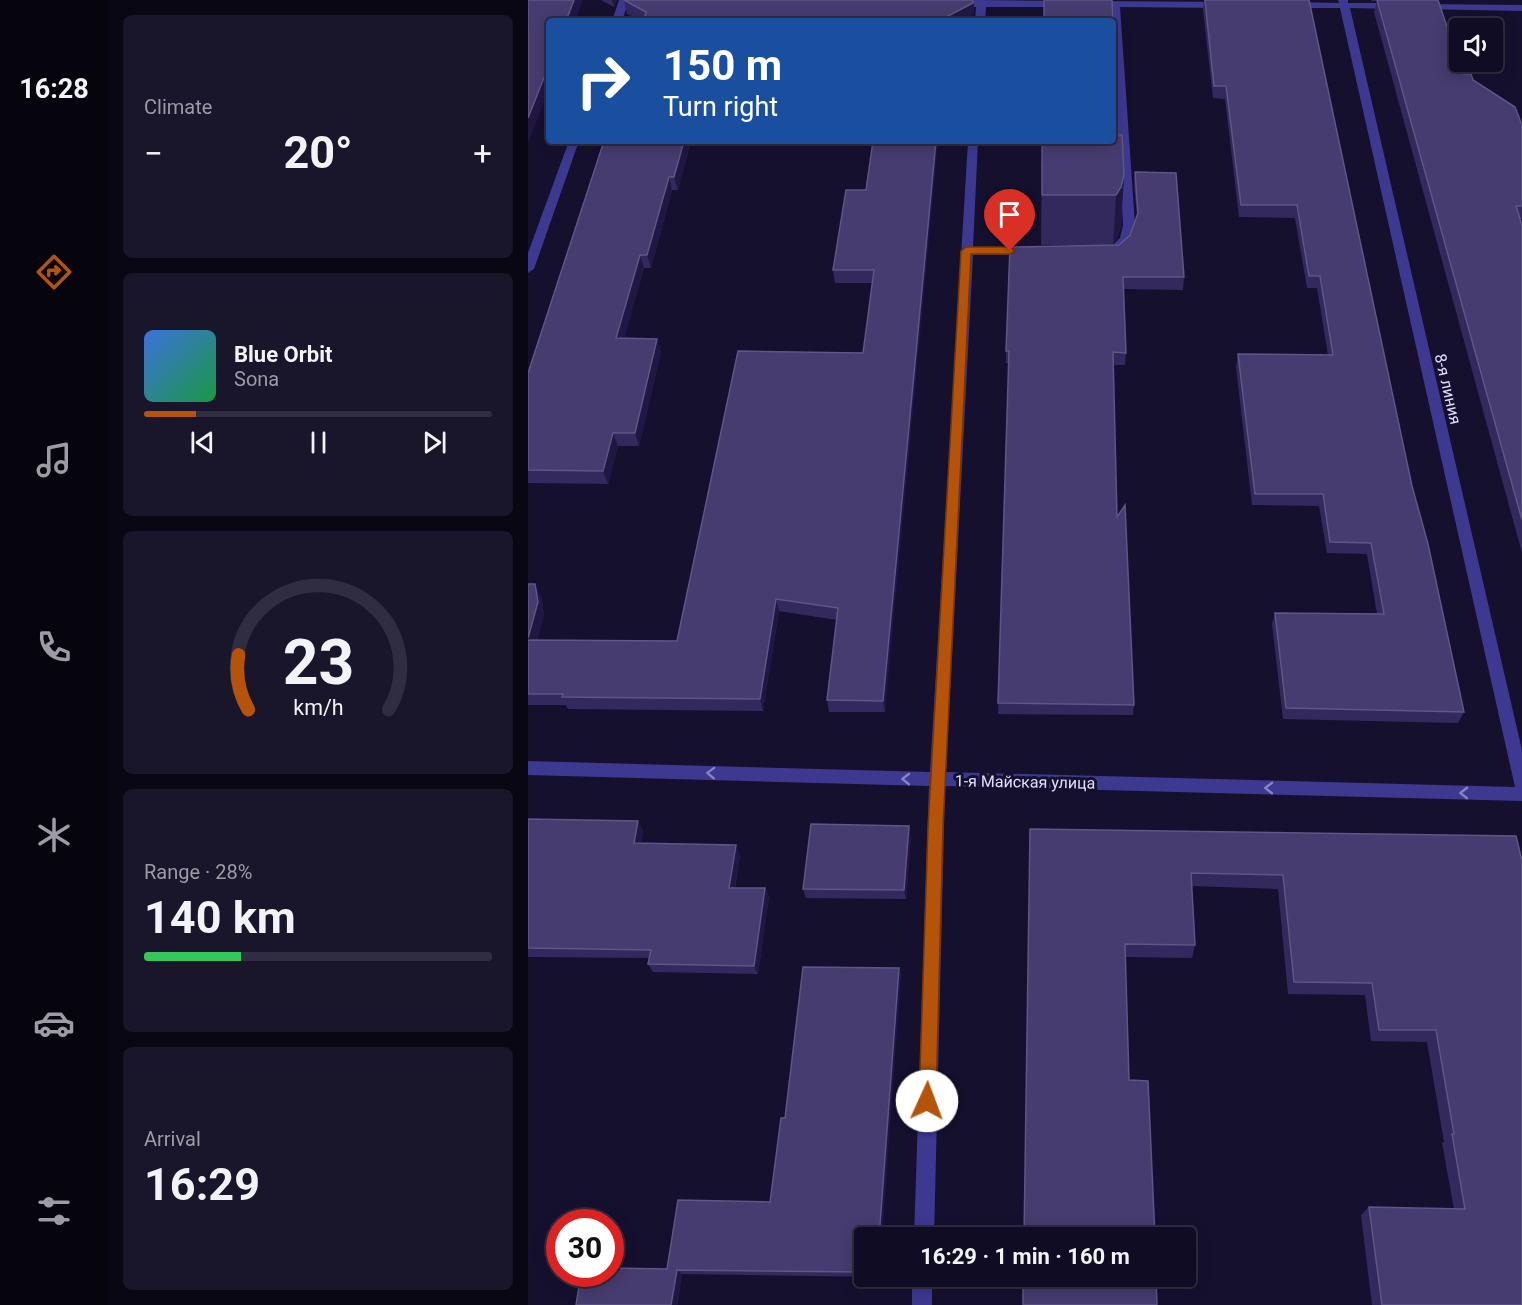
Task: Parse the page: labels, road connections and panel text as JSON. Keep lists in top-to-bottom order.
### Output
{
  "streets": {
    "street": ["8-я линия", "1-я Майская улица"]
  },
  "one_way": ["1-я Майская улица"],
  "page": {
    "tabs": "16:28",
    "tile": [
      "Climate",
      ["Range · 28%", "140 km"],
      ["Arrival", "16:29"]
    ],
    "turn": ["150 m", "Turn right"],
    "heat": ["−", "20°", "+"],
    "song": ["Blue Orbit", "Sona"],
    "limit": "30",
    "trip": "16:29 · 1 min · 160 m",
    "gauge": ["23", "km/h"]
  }
}
